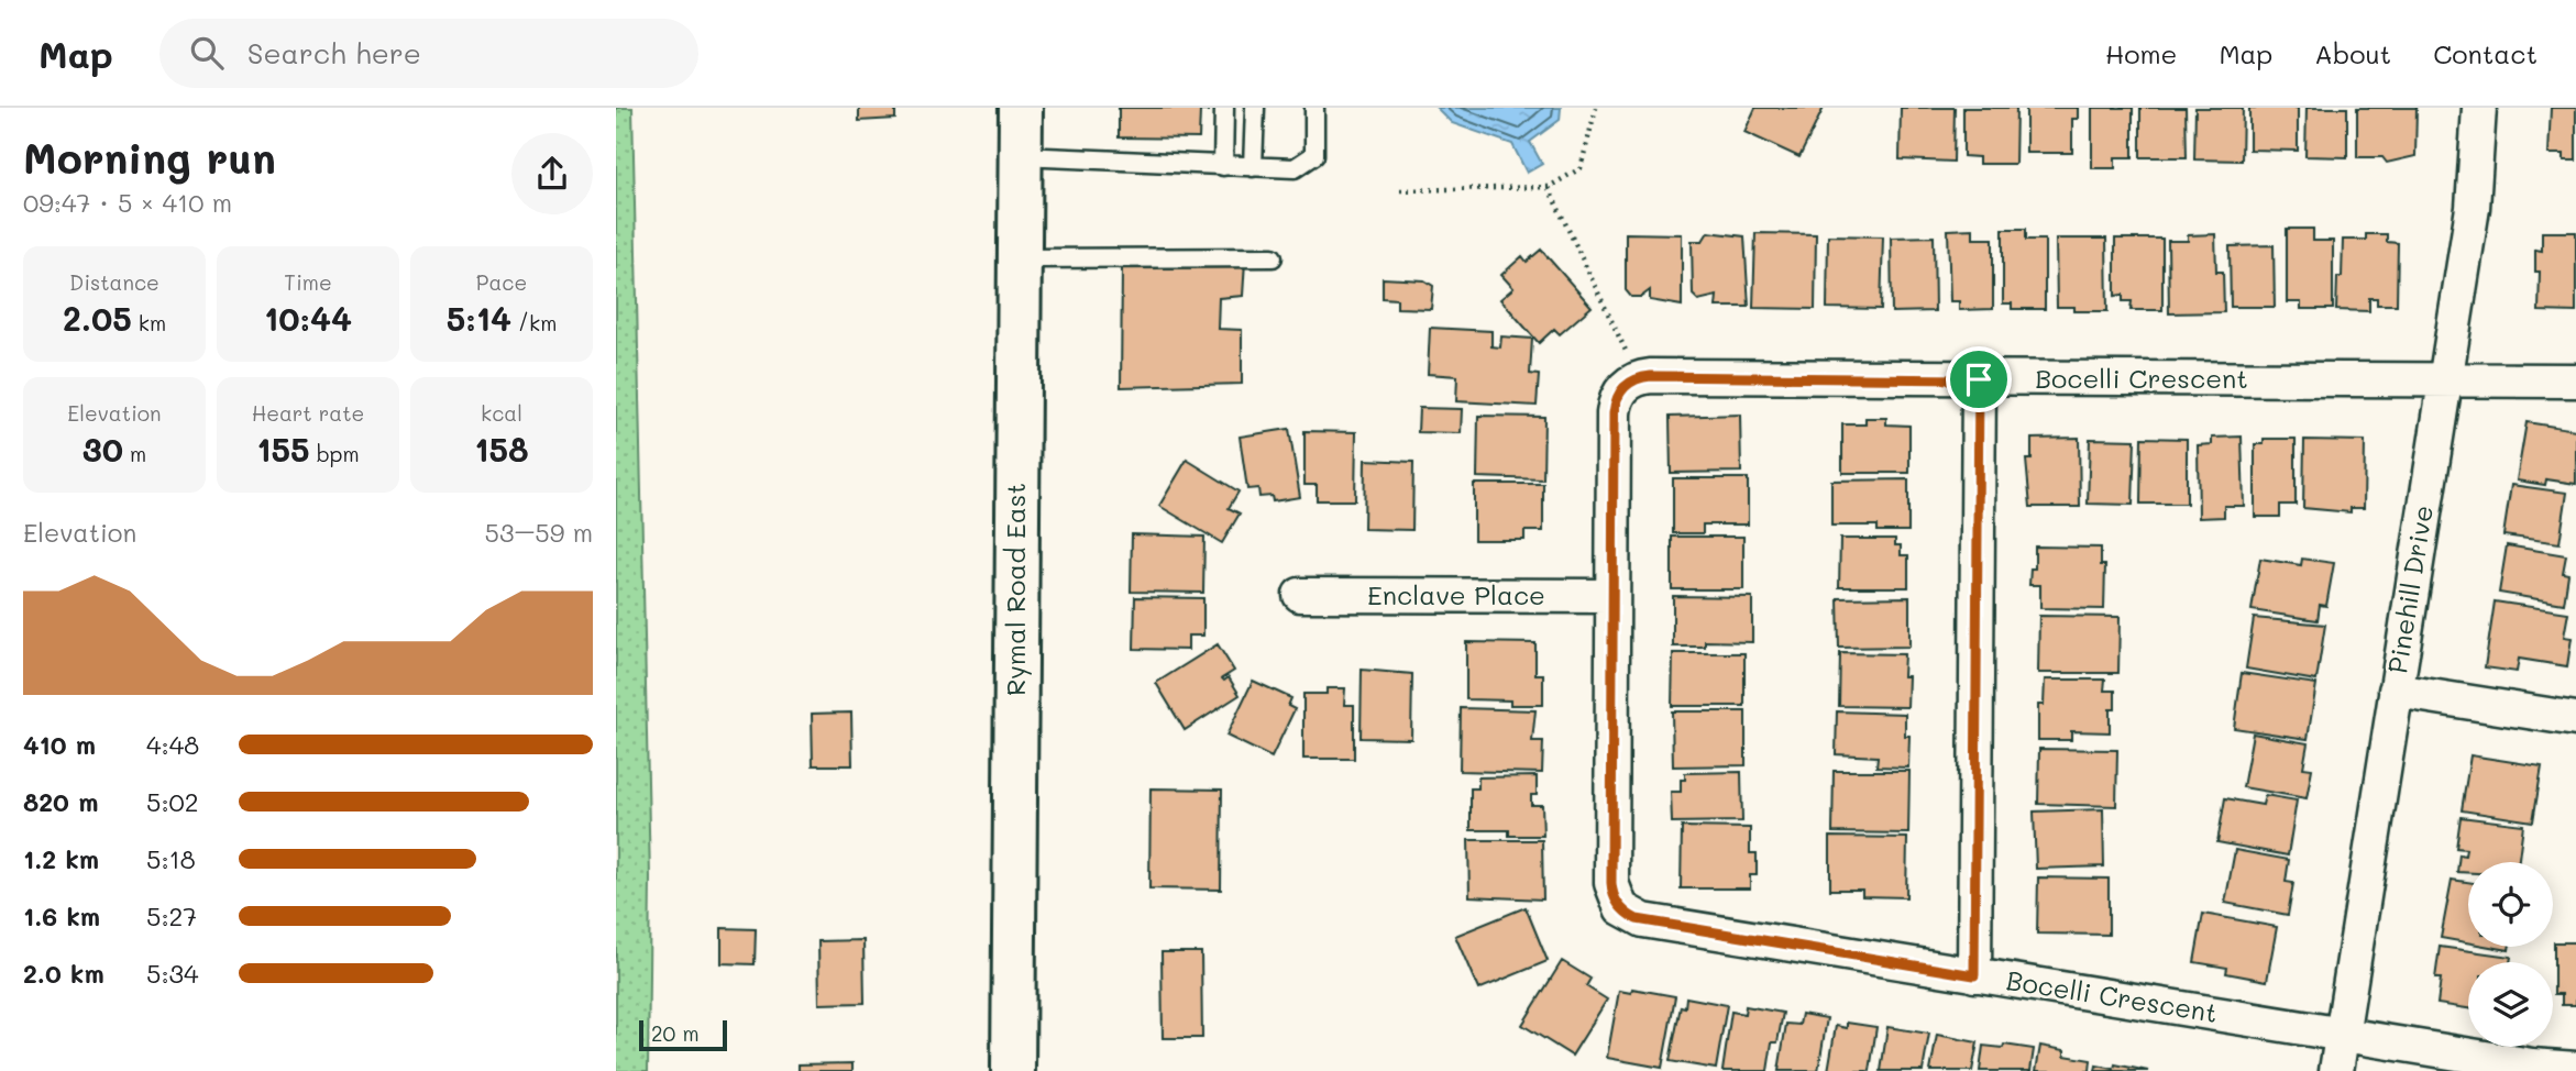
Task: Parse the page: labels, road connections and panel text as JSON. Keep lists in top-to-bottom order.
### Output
{
  "streets": {
    "main road": ["Rymal Road East"],
    "street": ["Bocelli Crescent", "Pinehill Drive", "Enclave Place"]
  },
  "crossings": [
    ["Bocelli Crescent", "Pinehill Drive"],
    ["Bocelli Crescent", "Enclave Place"]
  ],
  "scale_bar": "20 m",
  "page": {
    "header": "Map",
    "search": "Search here",
    "nav": [
      "Home",
      "Map",
      "About",
      "Contact"
    ],
    "heading": ["Morning run", "09:47 · 5 × 410 m"],
    "stats": [
      ["Distance", "2.05 km"],
      ["Time", "10:44"],
      ["Pace", "5:14 /km"],
      ["Elevation", "30 m"],
      ["Heart rate", "155 bpm"],
      ["kcal", "158"]
    ],
    "chart": ["Elevation", "53–59 m"],
    "list": [
      {
        "name": "410 m",
        "note": "4:48"
      },
      {
        "name": "820 m",
        "note": "5:02"
      },
      {
        "name": "1.2 km",
        "note": "5:18"
      },
      {
        "name": "1.6 km",
        "note": "5:27"
      },
      {
        "name": "2.0 km",
        "note": "5:34"
      }
    ],
    "scale": "20 m"
  }
}
